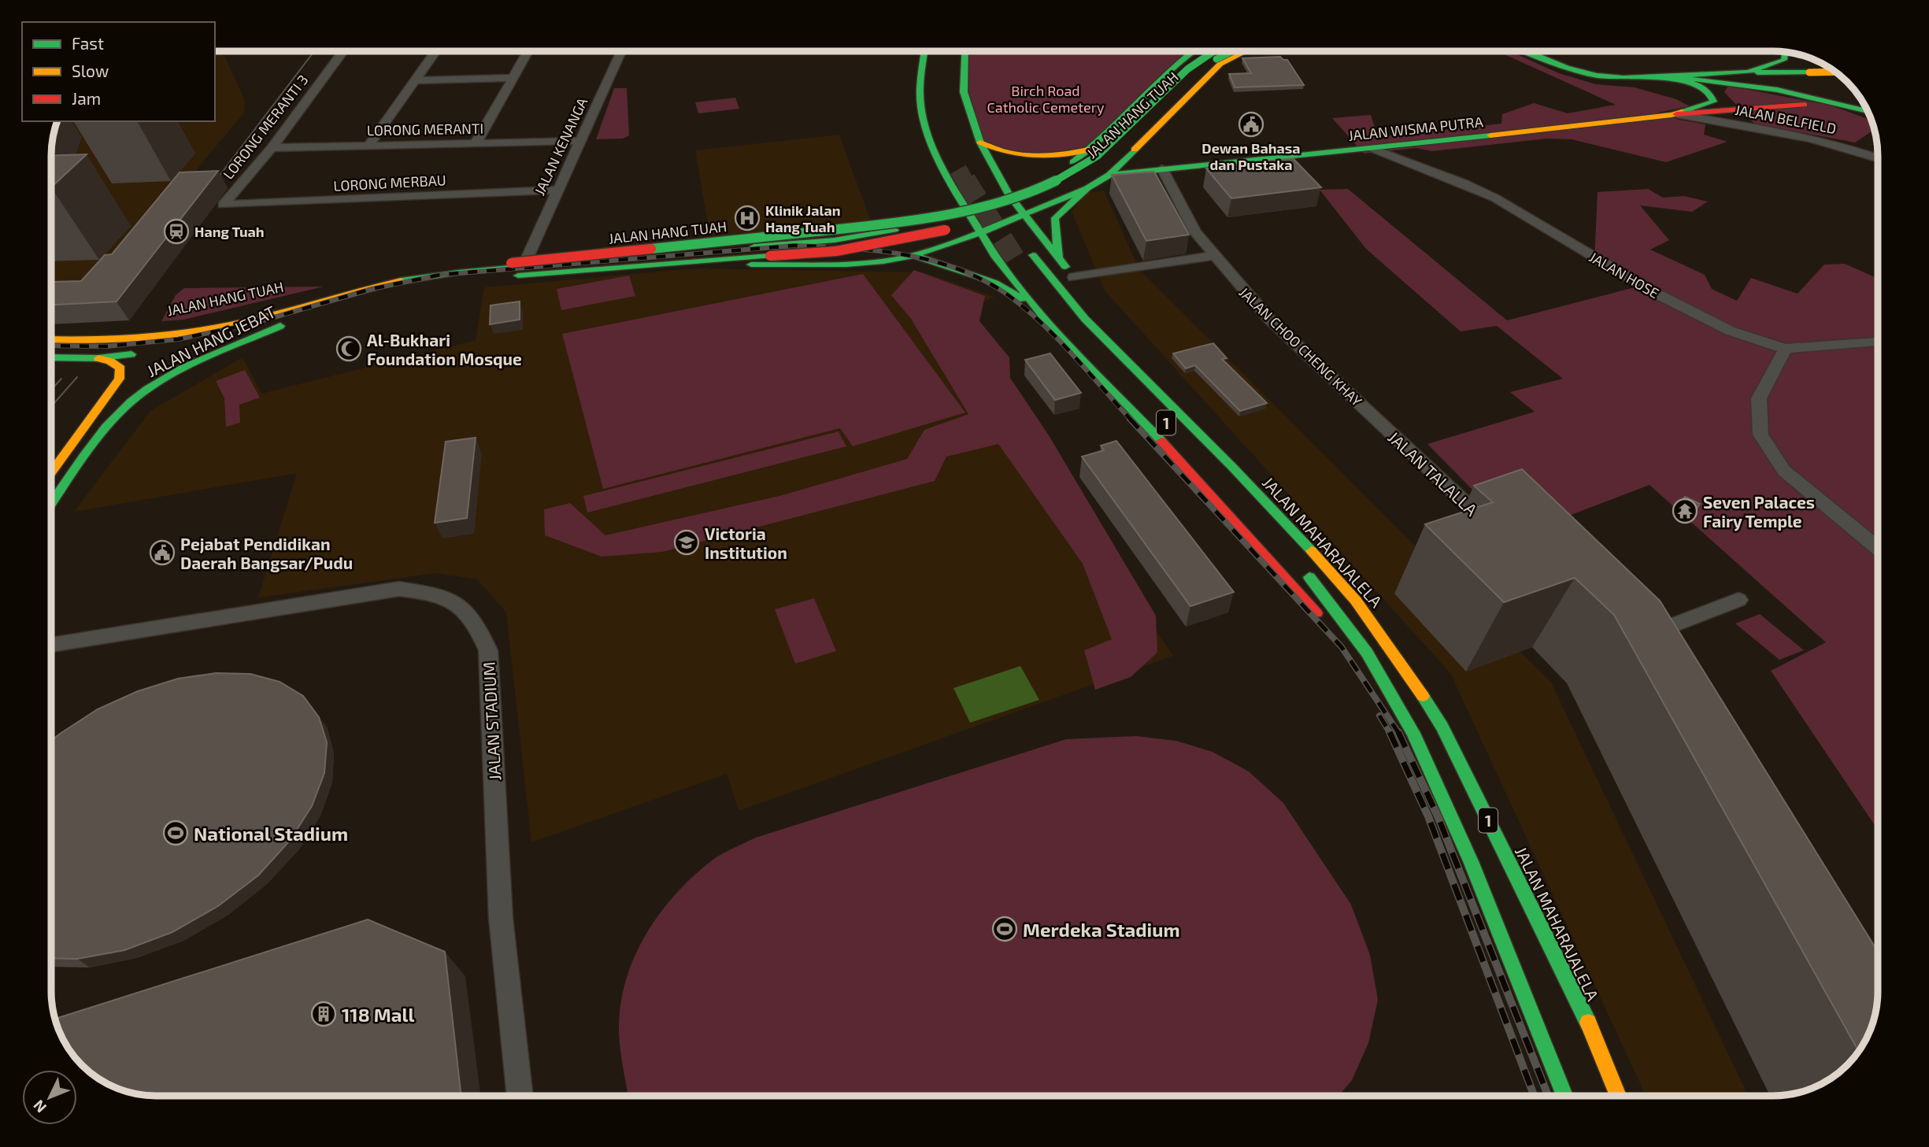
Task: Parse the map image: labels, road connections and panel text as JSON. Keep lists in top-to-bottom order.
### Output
{
  "streets": {
    "main road": [
      "JALAN HANG TUAH",
      "JALAN WISMA PUTRA",
      "JALAN HANG JEBAT",
      "1",
      "JALAN MAHARAJALELA"
    ],
    "street": [
      "JALAN BELFIELD",
      "LORONG MERANTI 3",
      "LORONG MERANTI",
      "JALAN KENANGA",
      "LORONG MERBAU",
      "JALAN HOSE",
      "JALAN CHOO CHENG KHAY",
      "JALAN TALALLA",
      "JALAN STADIUM"
    ]
  },
  "crossings": [
    ["JALAN HANG TUAH", "JALAN KENANGA"],
    ["JALAN HANG TUAH", "JALAN HANG JEBAT"],
    ["JALAN BELFIELD", "JALAN WISMA PUTRA"],
    ["LORONG MERANTI 3", "LORONG MERANTI"],
    ["LORONG MERANTI 3", "LORONG MERBAU"],
    ["JALAN WISMA PUTRA", "JALAN HOSE"],
    ["JALAN WISMA PUTRA", "JALAN CHOO CHENG KHAY"],
    ["LORONG MERANTI", "JALAN KENANGA"],
    ["JALAN KENANGA", "LORONG MERBAU"],
    ["JALAN CHOO CHENG KHAY", "JALAN TALALLA"]
  ],
  "parks": ["Birch Road Catholic Cemetery"],
  "places": {
    "public building": ["Dewan Bahasa dan Pustaka", "Pejabat Pendidikan Daerah Bangsar/Pudu"],
    "hospital": ["Klinik Jalan Hang Tuah"],
    "station": ["Hang Tuah"],
    "mosque": ["Al-Bukhari Foundation Mosque"],
    "temple": ["Seven Palaces Fairy Temple"],
    "school or university": ["Victoria Institution"],
    "sports": ["National Stadium", "Merdeka Stadium"],
    "building": ["118 Mall"]
  },
  "legend": ["Fast", "Slow", "Jam"],
  "north": "bottom left"
}
